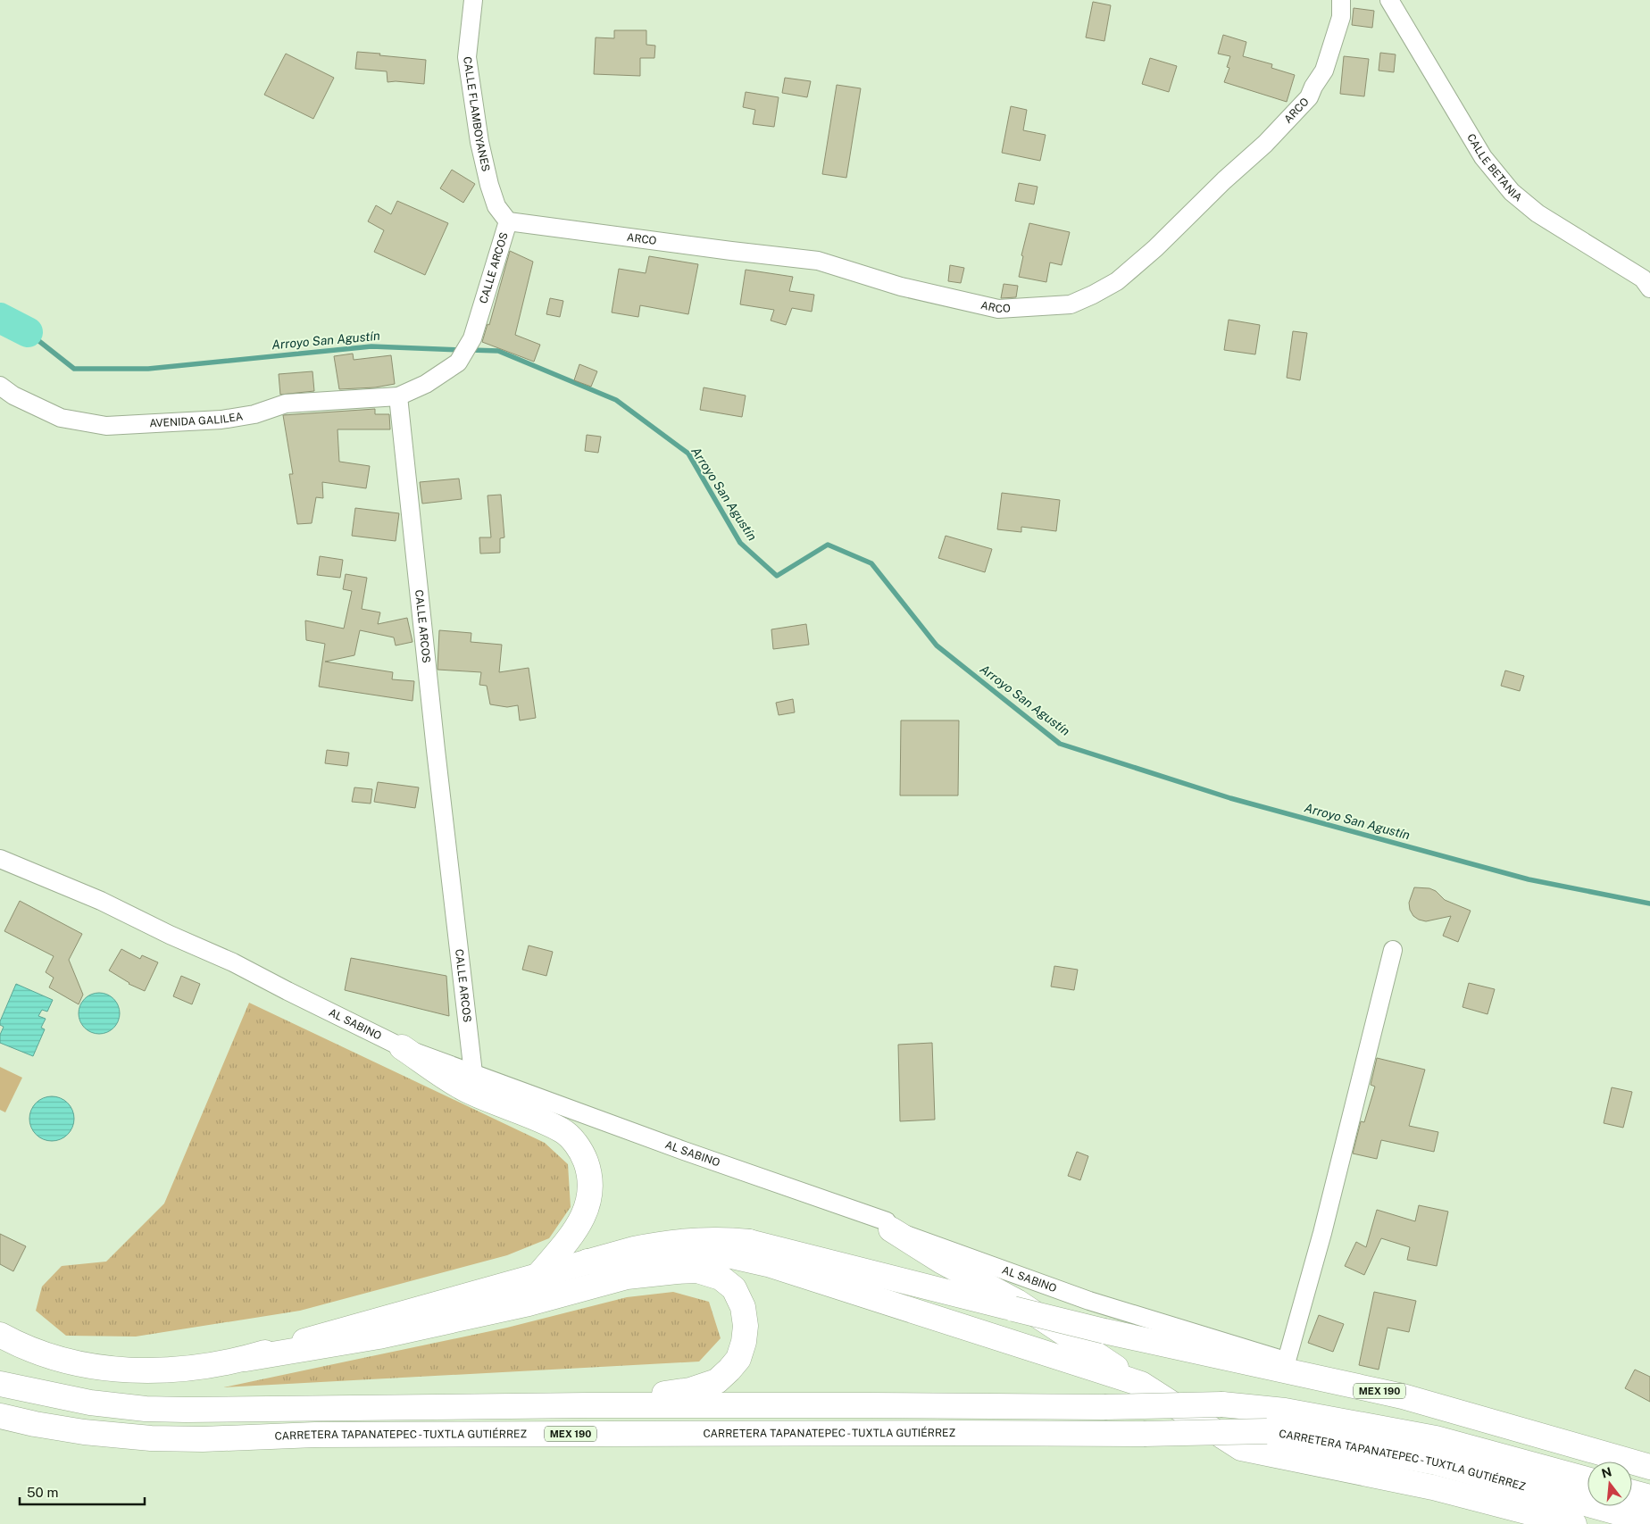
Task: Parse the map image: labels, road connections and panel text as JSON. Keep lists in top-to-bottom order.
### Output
{
  "streets": {
    "main road": ["MEX 190", "CARRETERA TAPANATEPEC - TUXTLA GUTIÉRREZ"],
    "street": [
      "ARCO",
      "CALLE FLAMBOYANES",
      "CALLE BETANIA",
      "CALLE ARCOS",
      "AVENIDA GALILEA",
      "AL SABINO"
    ]
  },
  "crossings": [
    ["ARCO", "CALLE FLAMBOYANES"],
    ["ARCO", "CALLE ARCOS"],
    ["CALLE FLAMBOYANES", "CALLE ARCOS"],
    ["CALLE ARCOS", "AVENIDA GALILEA"],
    ["CALLE ARCOS", "AL SABINO"],
    ["AL SABINO", "MEX 190"]
  ],
  "water": ["Arroyo San Agustín"],
  "scale_bar": "50 m",
  "north": "top"
}
